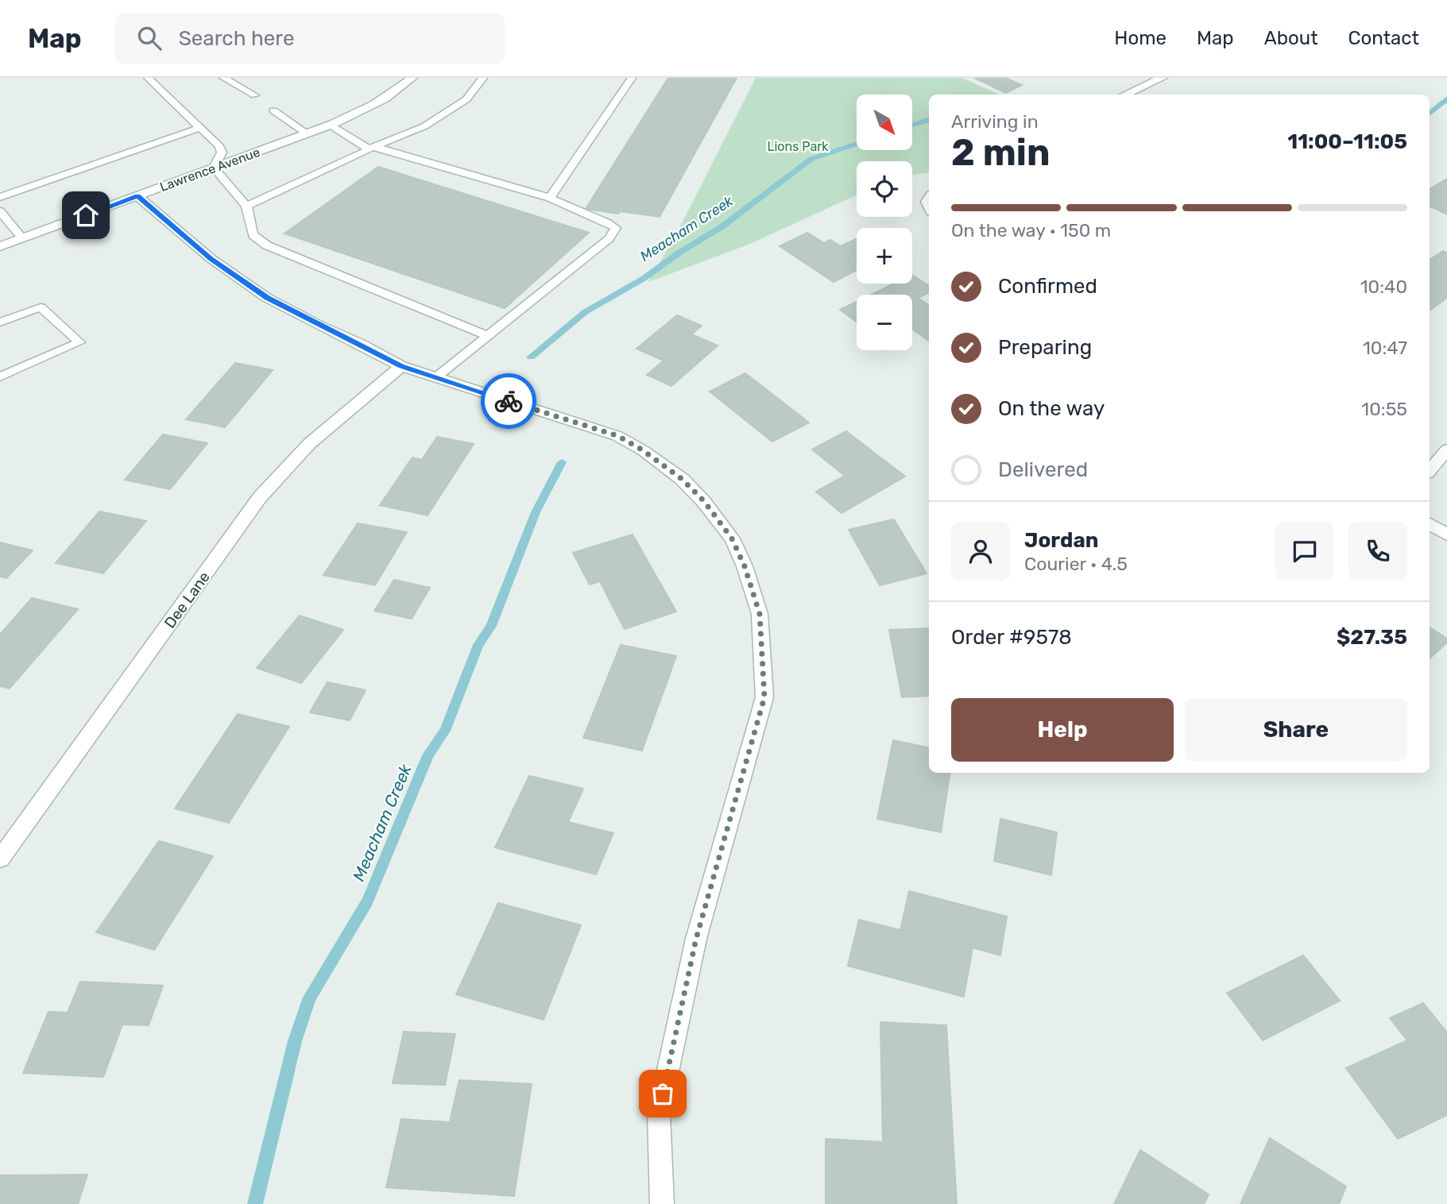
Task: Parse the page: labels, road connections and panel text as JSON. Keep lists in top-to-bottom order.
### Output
{
  "streets": {
    "street": ["Lawrence Avenue", "Dee Lane"]
  },
  "water": ["Meacham Creek"],
  "parks": ["Lions Park"],
  "north": "bottom right",
  "page": {
    "header": "Map",
    "search": "Search here",
    "nav": [
      "Home",
      "Map",
      "About",
      "Contact"
    ],
    "map_buttons": ["+", "−"],
    "heading": ["2 min", "Arriving in", "11:00–11:05"],
    "panel": [
      "Jordan",
      "Courier · 4.5",
      "Order #9578",
      "$27.35"
    ],
    "bar": "On the way · 150 m",
    "list": [
      ["Confirmed", "10:40"],
      ["Preparing", "10:47"],
      ["On the way", "10:55"],
      "Delivered"
    ],
    "buttons": ["Help", "Share"]
  }
}
